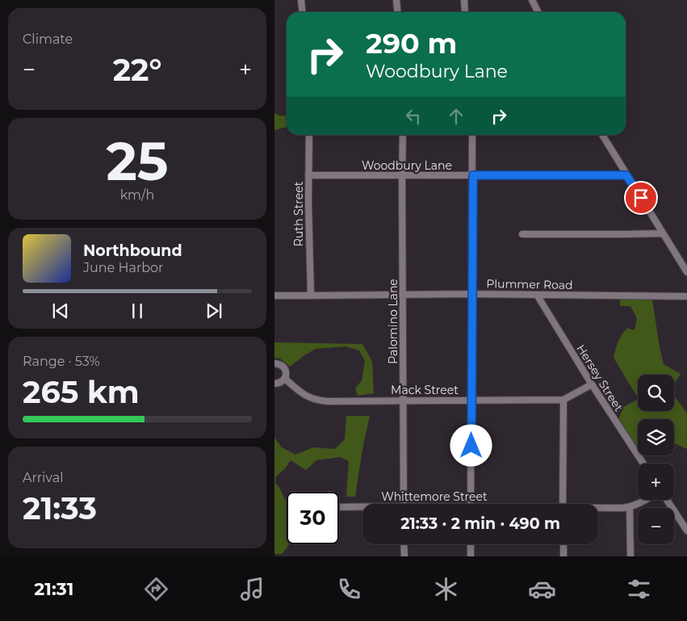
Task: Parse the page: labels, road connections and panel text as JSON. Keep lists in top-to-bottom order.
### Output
{
  "streets": {
    "street": [
      "Woodbury Lane",
      "Ruth Street",
      "Plummer Road",
      "Palomino Lane",
      "Hersey Street",
      "Mack Street",
      "Whittemore Street"
    ]
  },
  "crossings": [
    ["Woodbury Lane", "Ruth Street"],
    ["Woodbury Lane", "Palomino Lane"],
    ["Ruth Street", "Plummer Road"],
    ["Plummer Road", "Palomino Lane"],
    ["Plummer Road", "Hersey Street"],
    ["Palomino Lane", "Mack Street"],
    ["Hersey Street", "Mack Street"]
  ],
  "page": {
    "tile": [
      "Climate",
      ["25", "km/h"],
      ["Range · 53%", "265 km"],
      ["Arrival", "21:33"]
    ],
    "turn": ["290 m", "Woodbury Lane"],
    "heat": ["−", "22°", "+"],
    "song": ["Northbound", "June Harbor"],
    "map_buttons": ["+", "−"],
    "limit": "30",
    "trip": "21:33 · 2 min · 490 m",
    "tabs": "21:31"
  }
}
